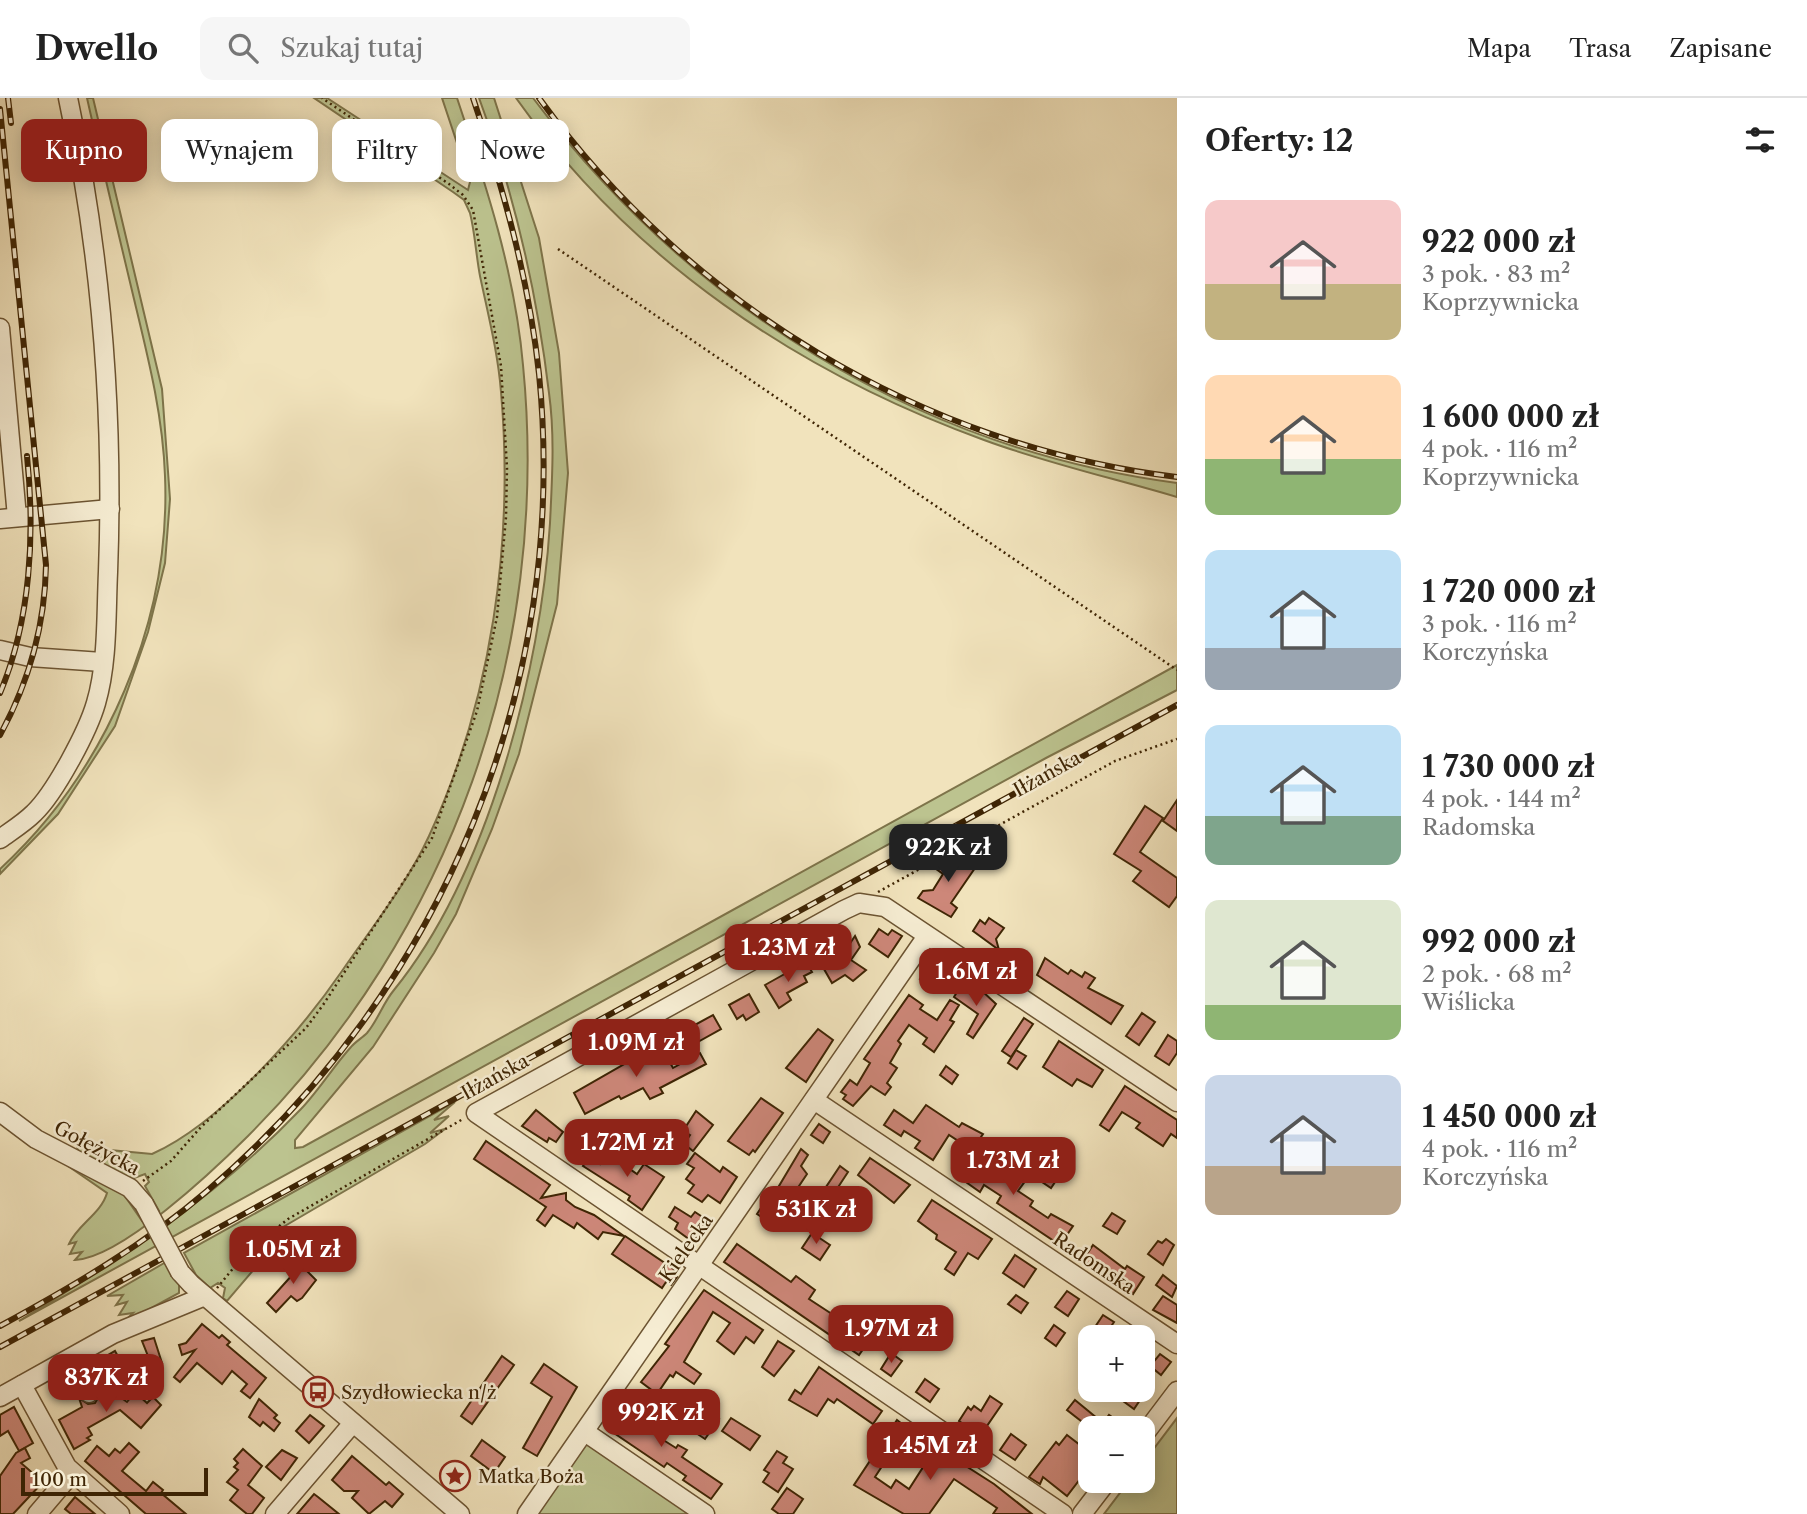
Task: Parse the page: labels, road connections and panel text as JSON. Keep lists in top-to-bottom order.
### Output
{
  "streets": {
    "street": [
      "Iłżańska",
      "Gołężycka",
      "Kielecka",
      "Radomska"
    ]
  },
  "crossings": [
    ["Iłżańska", "Gołężycka"],
    ["Kielecka", "Radomska"]
  ],
  "places": {
    "bus stop": ["Szydłowiecka n/ż"],
    "place": ["Matka Boża"]
  },
  "scale_bar": "100 m",
  "page": {
    "header": "Dwello",
    "search": "Szukaj tutaj",
    "nav": ["Mapa", "Trasa", "Zapisane"],
    "heading": "Oferty: 12",
    "chip": [
      "Kupno",
      "Wynajem",
      "Filtry",
      "Nowe"
    ],
    "list": [
      {
        "name": "922 000 zł",
        "note": "3 pok. · 83 m² · Koprzywnicka"
      },
      {
        "name": "1 600 000 zł",
        "note": "4 pok. · 116 m² · Koprzywnicka"
      },
      {
        "name": "1 720 000 zł",
        "note": "3 pok. · 116 m² · Korczyńska"
      },
      {
        "name": "1 730 000 zł",
        "note": "4 pok. · 144 m² · Radomska"
      },
      {
        "name": "992 000 zł",
        "note": "2 pok. · 68 m² · Wiślicka"
      },
      {
        "name": "1 450 000 zł",
        "note": "4 pok. · 116 m² · Korczyńska"
      }
    ],
    "price": [
      "922K zł",
      "1.23M zł",
      "1.6M zł",
      "1.09M zł",
      "1.72M zł",
      "1.73M zł",
      "531K zł",
      "1.05M zł",
      "1.97M zł",
      "837K zł",
      "992K zł",
      "1.45M zł"
    ],
    "map_buttons": ["+", "−"],
    "scale": "100 m"
  }
}
